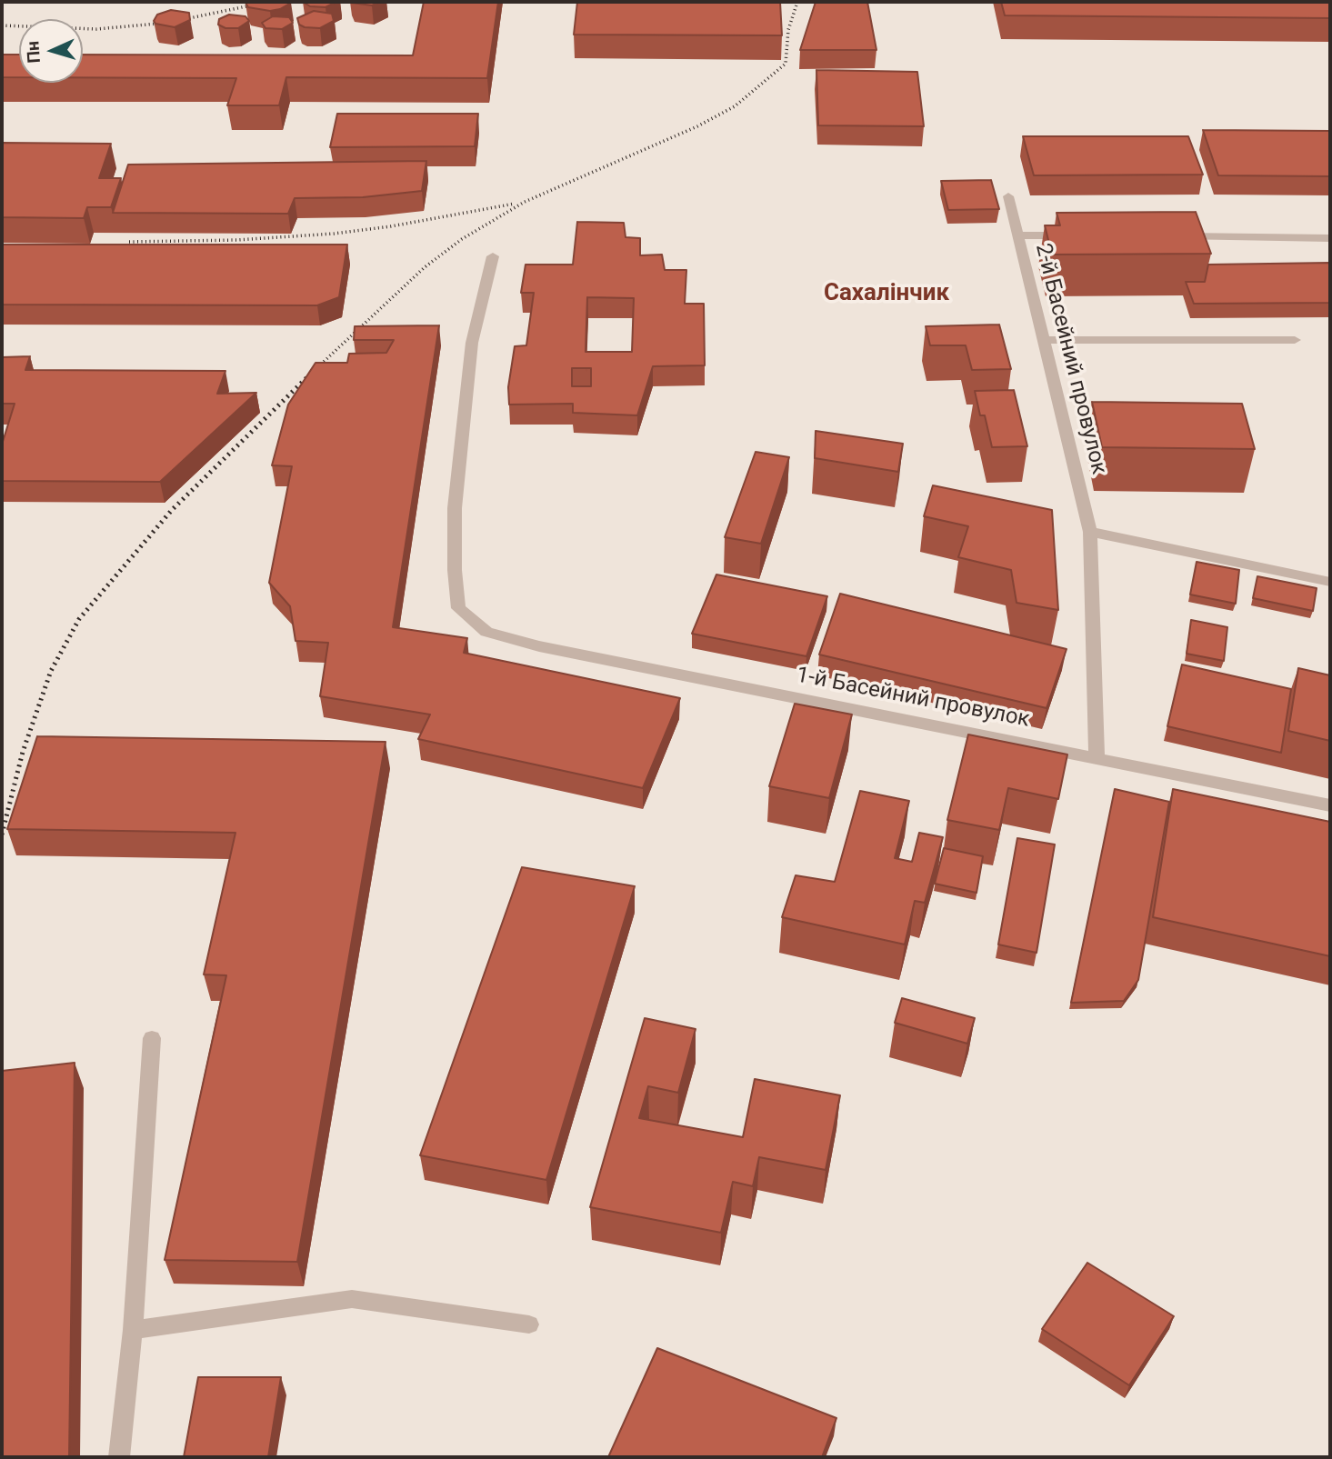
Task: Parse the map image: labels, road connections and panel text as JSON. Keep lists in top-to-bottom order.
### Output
{
  "streets": {
    "street": ["2-й Басейний провулок", "1-й Басейний провулок"]
  },
  "crossings": [
    ["2-й Басейний провулок", "1-й Басейний провулок"]
  ],
  "districts": ["Сахалінчик"],
  "north": "left"
}
